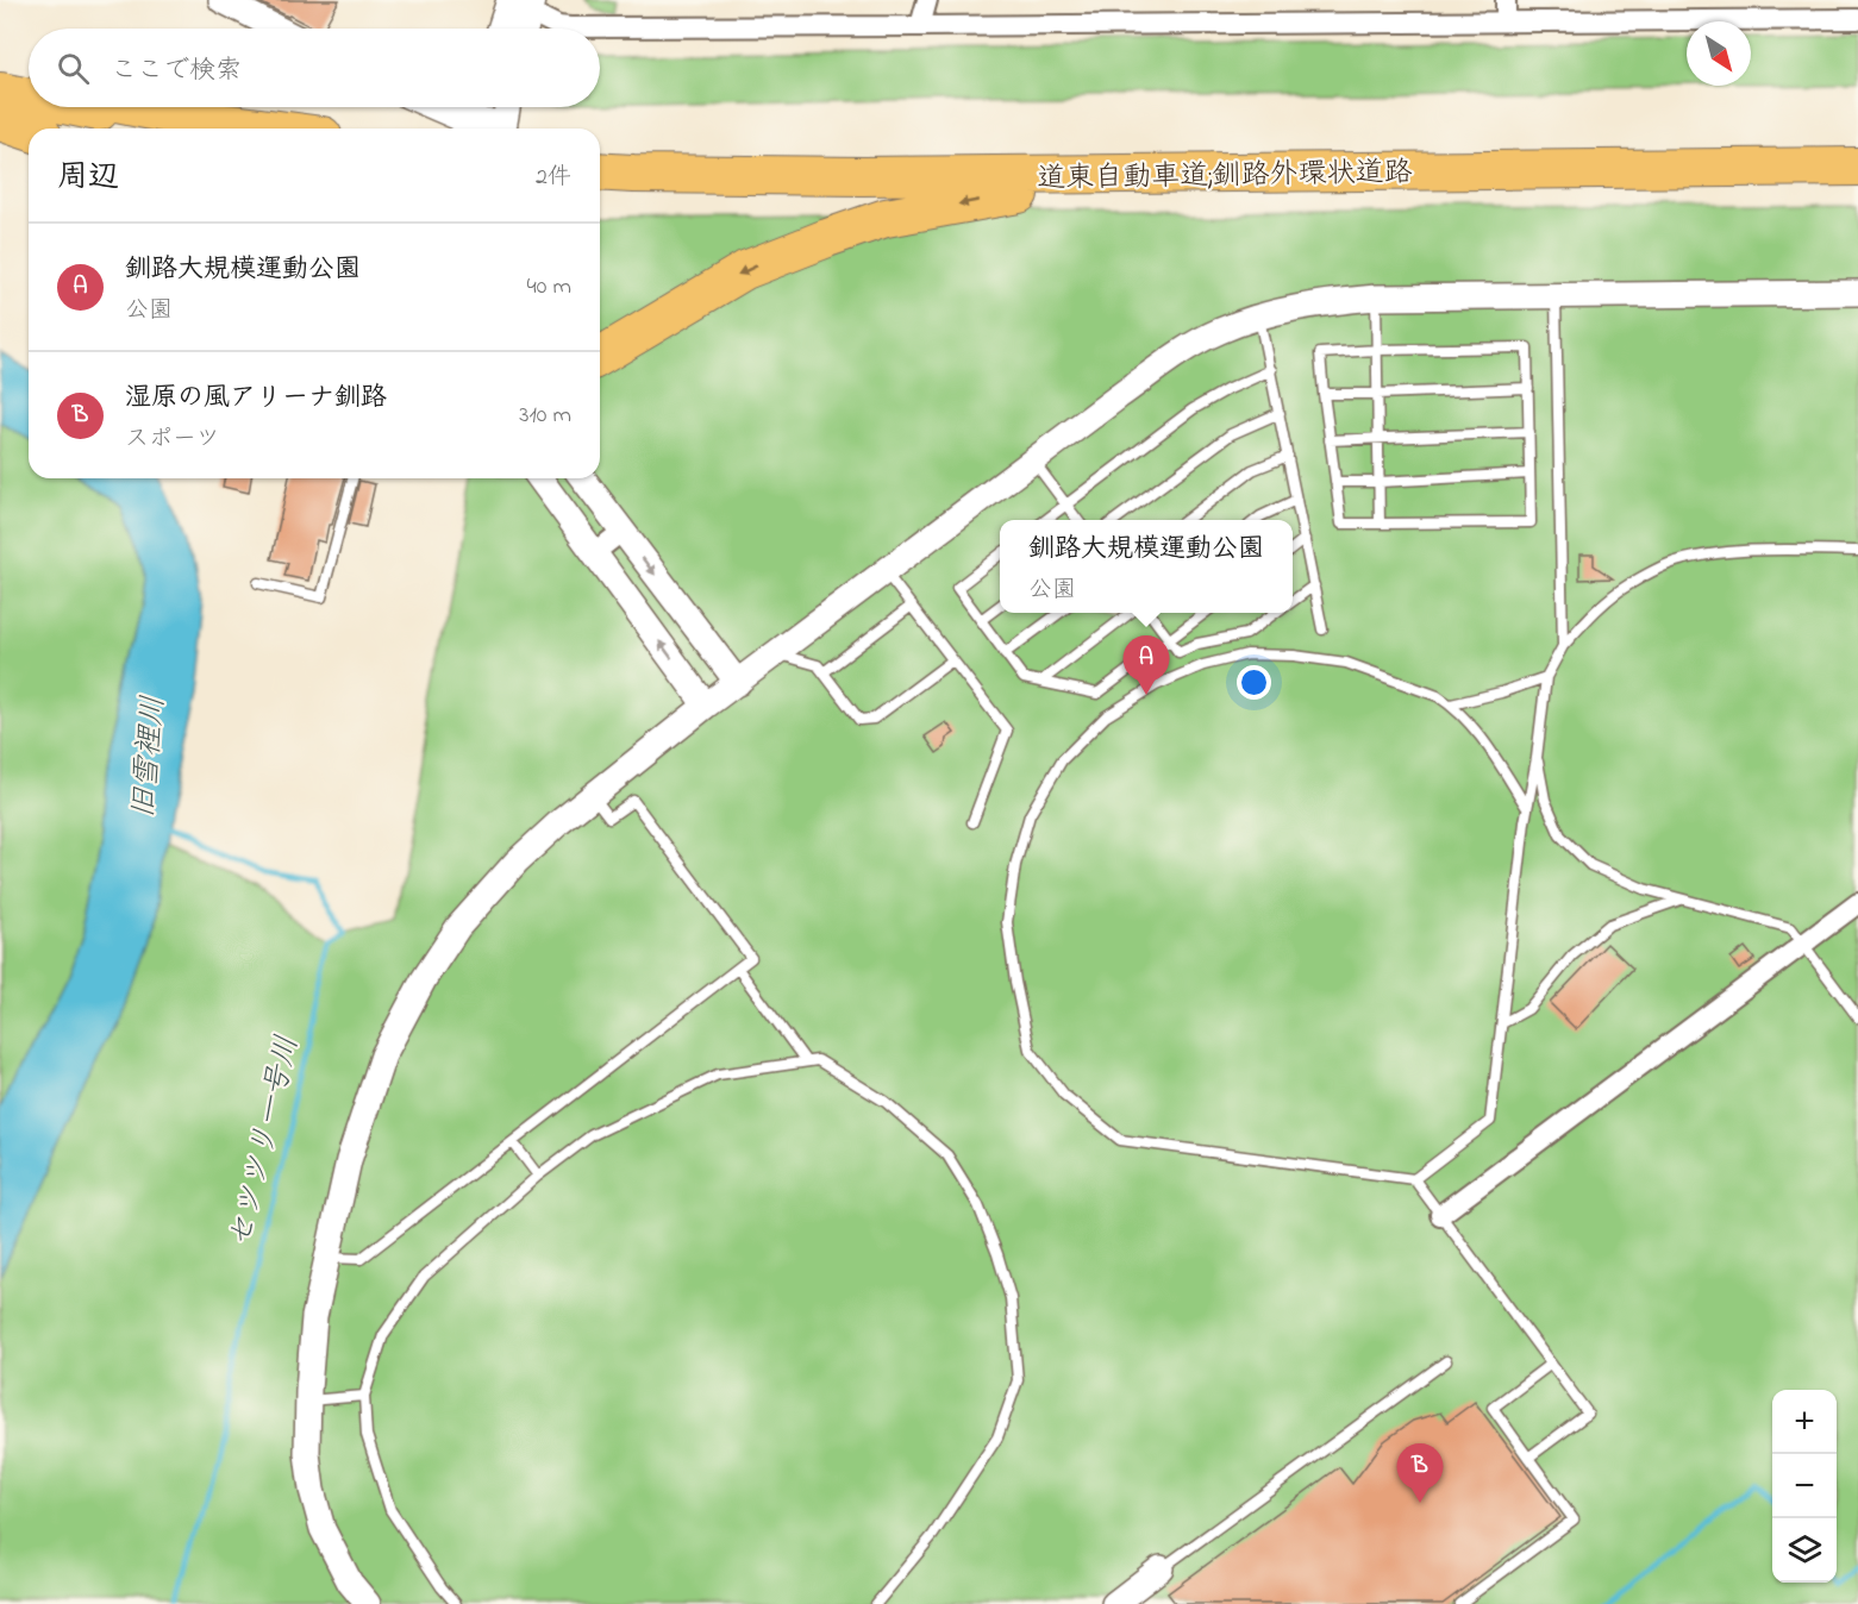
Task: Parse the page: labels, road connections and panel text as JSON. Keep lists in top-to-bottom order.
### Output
{
  "streets": {
    "highway": ["道東自動車道;釧路外環状道路"]
  },
  "water": ["旧雪裡川", "セツツリ一号川"],
  "north": "bottom right",
  "page": {
    "search": "ここで検索",
    "heading": ["周辺", "2件"],
    "list": [
      {
        "mark": "A",
        "name": "釧路大規模運動公園",
        "note": "公園",
        "value": "40 m"
      },
      {
        "mark": "B",
        "name": "湿原の風アリーナ釧路",
        "note": "スポーツ",
        "value": "310 m"
      }
    ],
    "popup": ["釧路大規模運動公園", "公園"],
    "pins": ["A", "B"],
    "map_buttons": ["+", "−"]
  }
}
